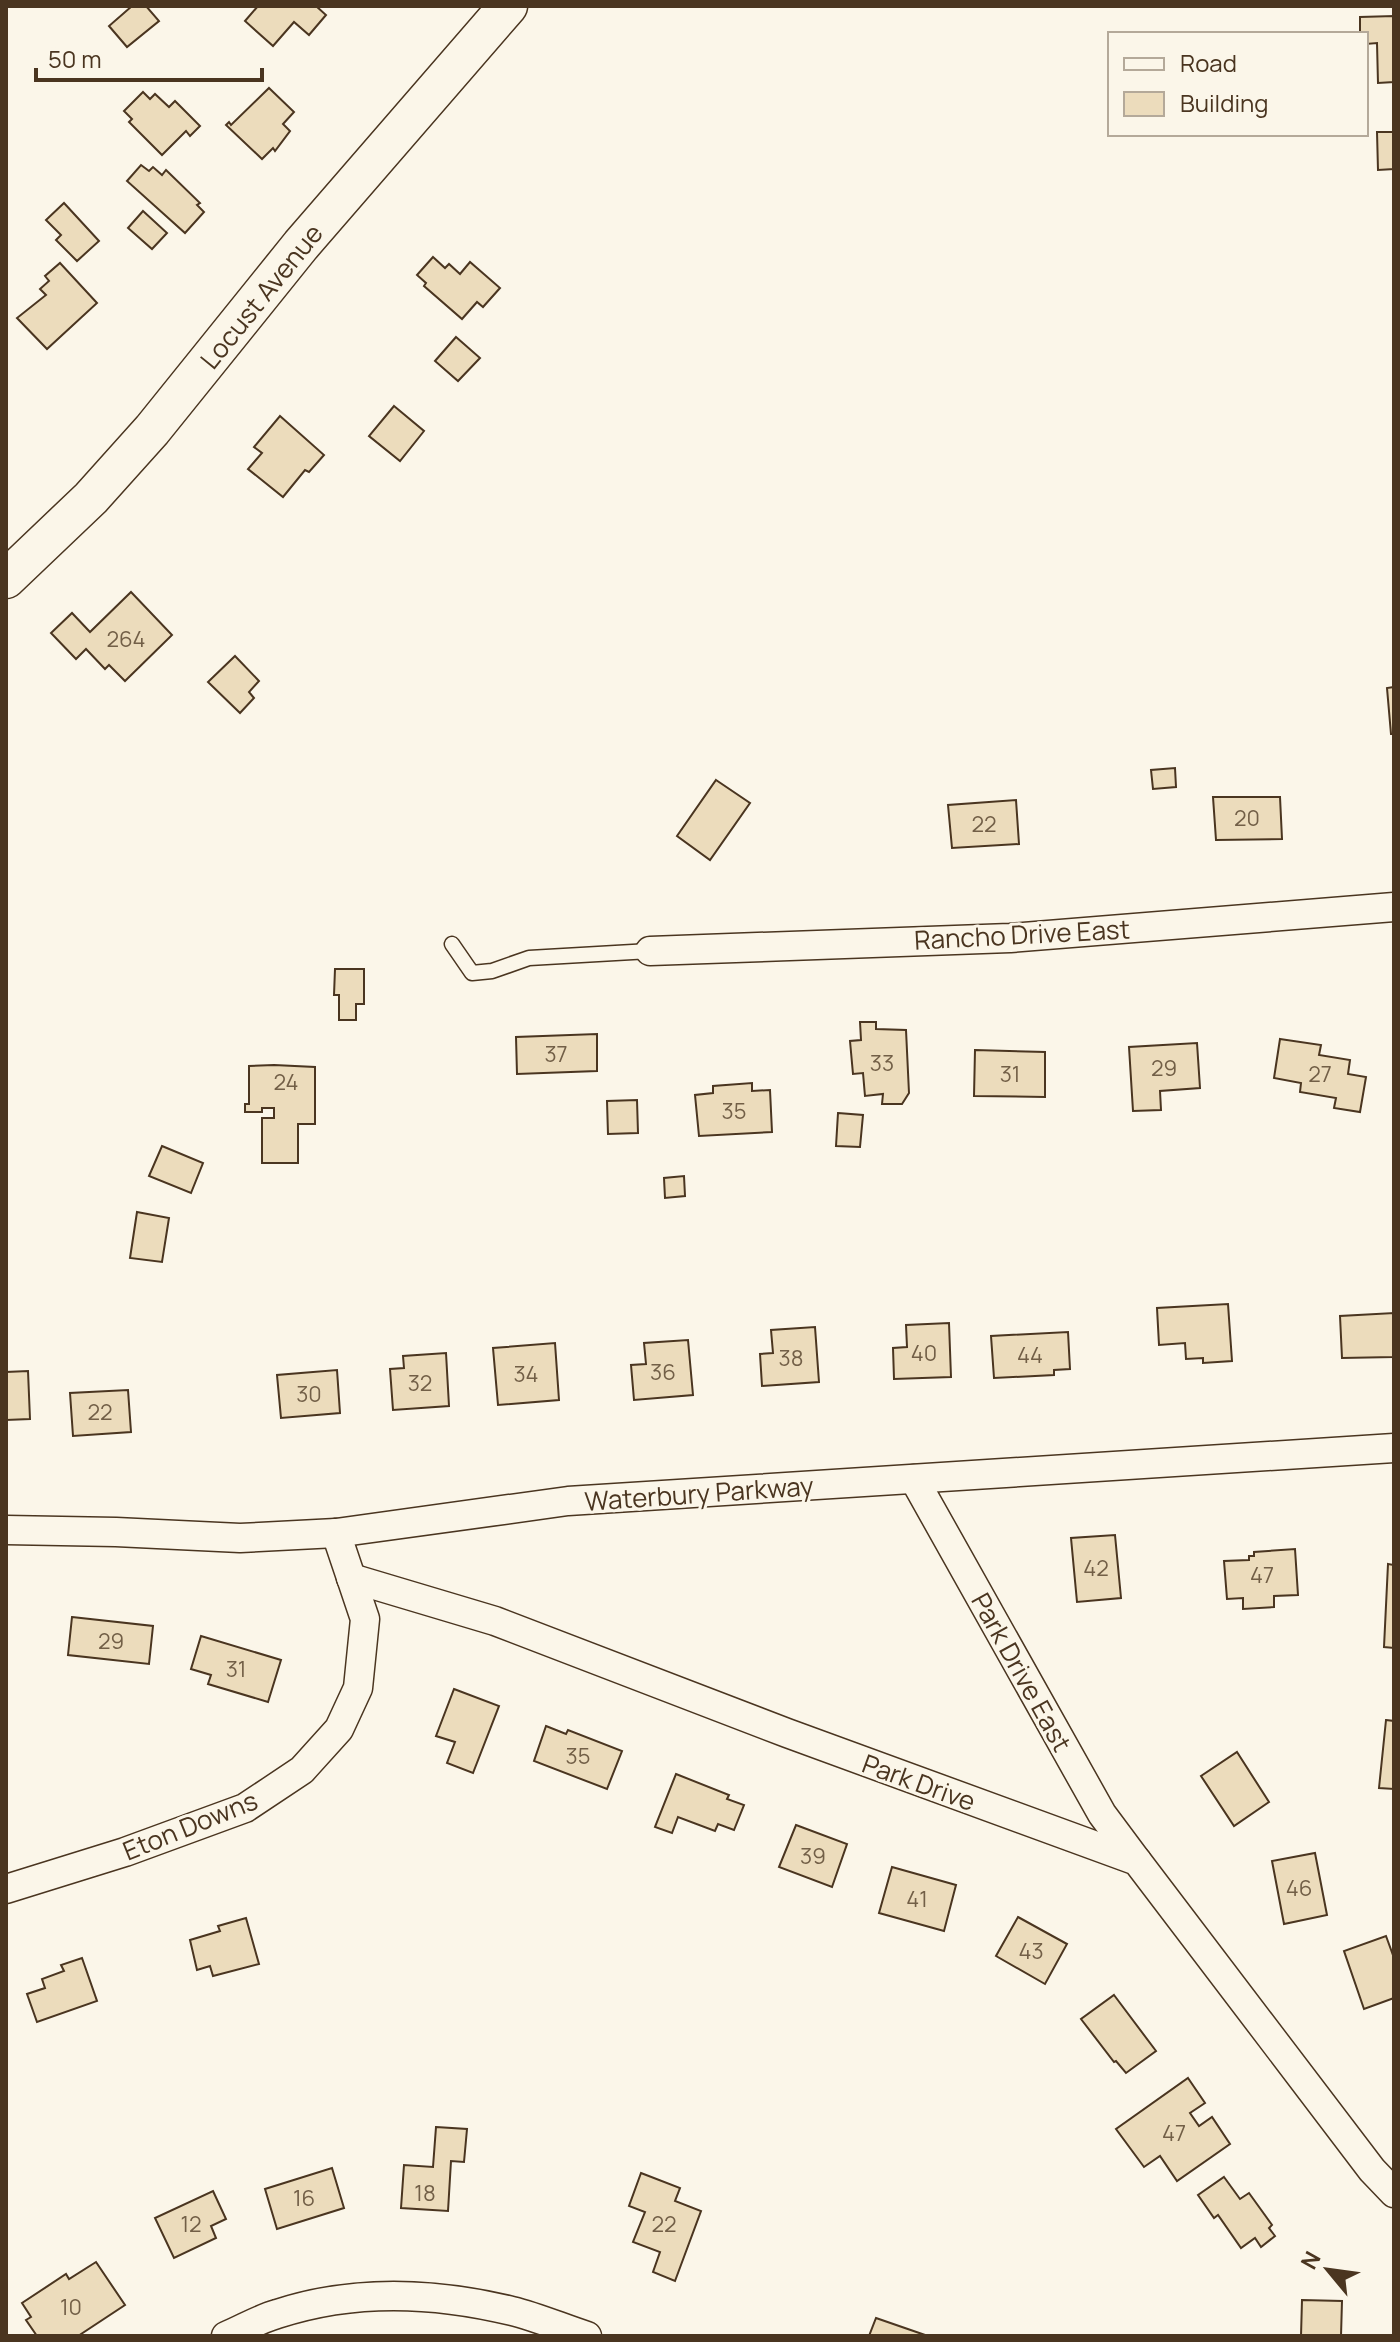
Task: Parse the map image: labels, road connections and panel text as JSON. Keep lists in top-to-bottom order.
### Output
{
  "streets": {
    "street": [
      "Locust Avenue",
      "Rancho Drive East",
      "Waterbury Parkway",
      "Park Drive East",
      "Park Drive",
      "Eton Downs"
    ]
  },
  "crossings": [
    ["Waterbury Parkway", "Park Drive East"],
    ["Park Drive East", "Park Drive"],
    ["Park Drive", "Eton Downs"]
  ],
  "house_numbers": [
    "264",
    "20",
    "22",
    "37",
    "33",
    "29",
    "31",
    "27",
    "24",
    "35",
    "40",
    "44",
    "38",
    "36",
    "34",
    "32",
    "30",
    "22",
    "42",
    "47",
    "29",
    "31",
    "35",
    "39",
    "46",
    "41",
    "43",
    "47",
    "18",
    "16",
    "12",
    "22",
    "10"
  ],
  "legend": ["Road", "Building"],
  "scale_bar": "50 m",
  "north": "top left"
}
